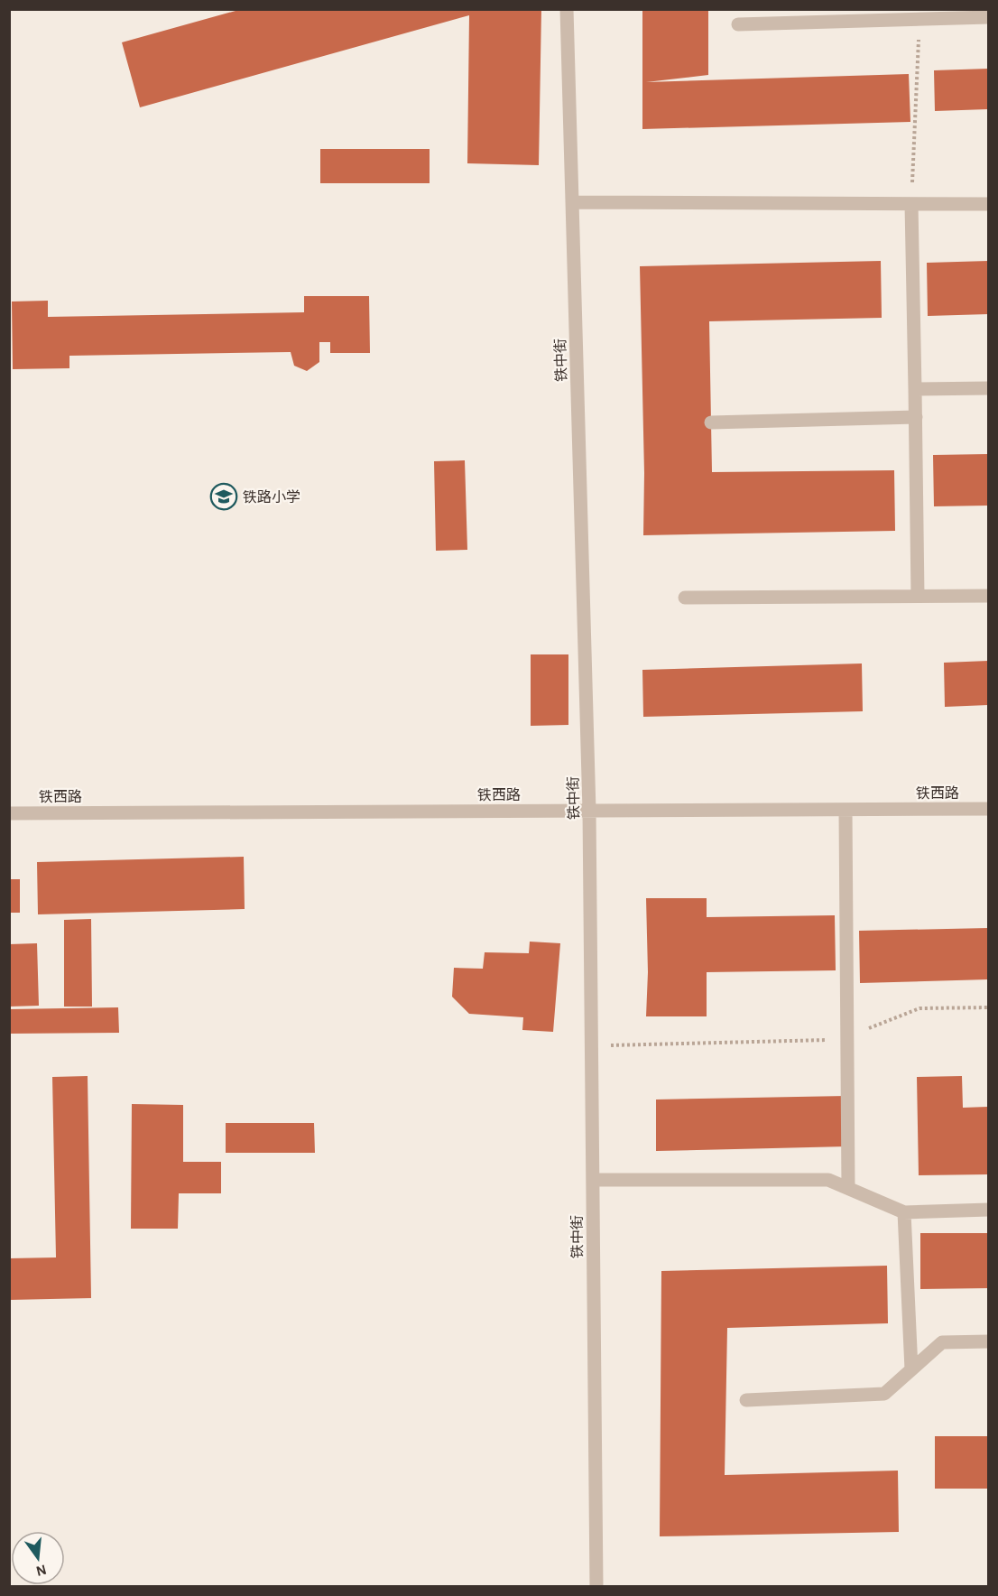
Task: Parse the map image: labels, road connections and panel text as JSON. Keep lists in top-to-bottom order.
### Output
{
  "streets": {
    "street": ["铁中街", "铁西路"]
  },
  "crossings": [
    ["铁中街", "铁西路"]
  ],
  "places": {
    "school or university": ["铁路小学"]
  },
  "north": "bottom"
}
